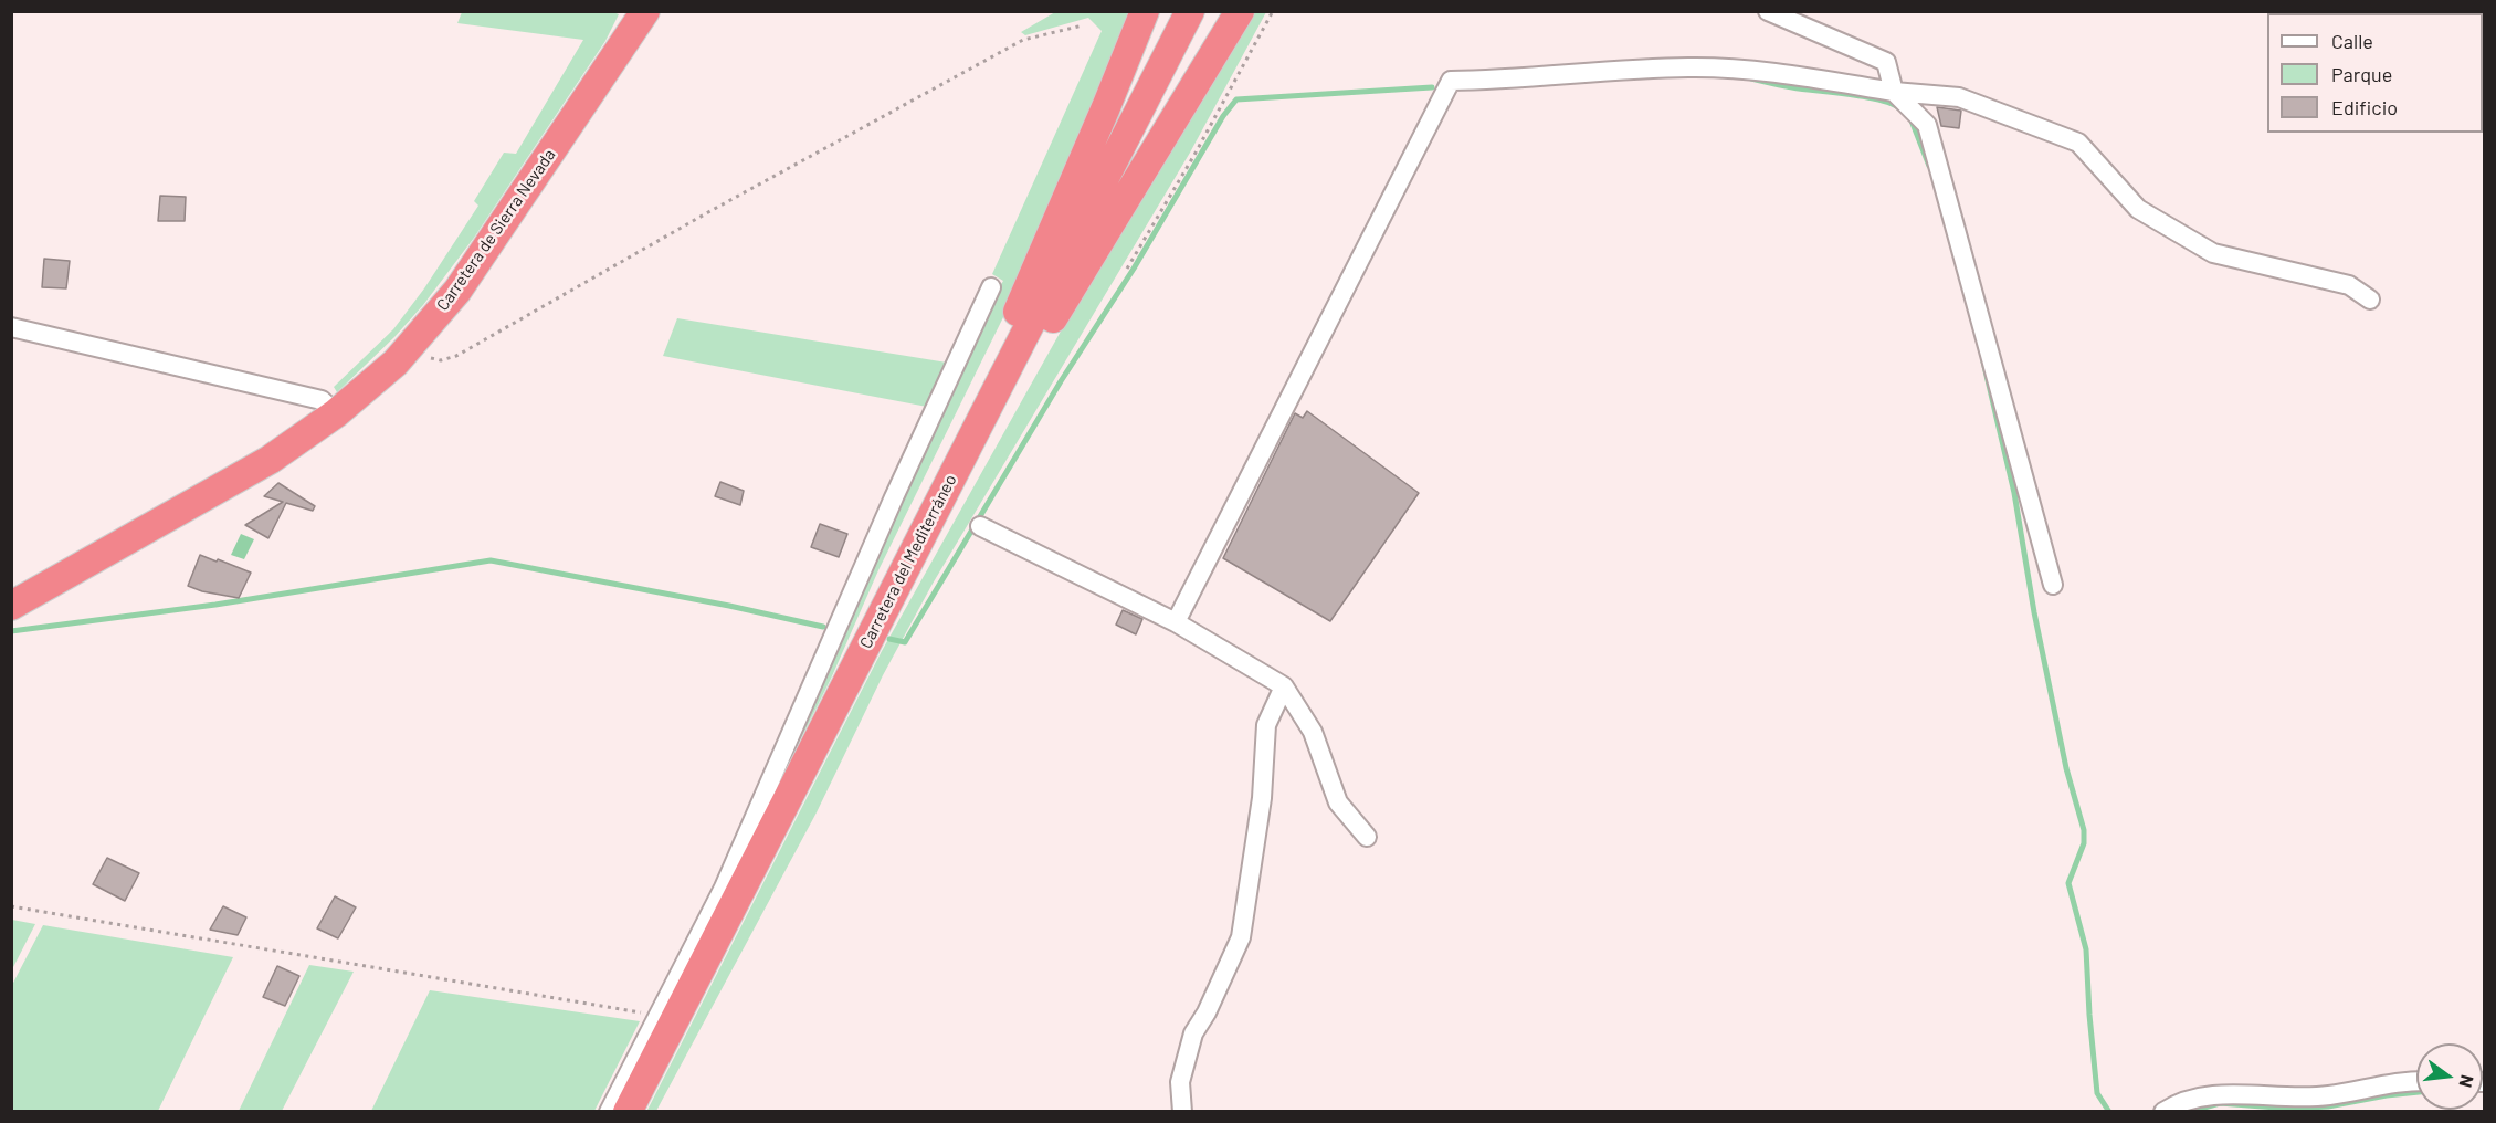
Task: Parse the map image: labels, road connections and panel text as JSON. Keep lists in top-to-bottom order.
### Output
{
  "streets": {
    "highway": ["Carretera de Sierra Nevada", "Carretera del Mediterráneo"]
  },
  "legend": ["Calle", "Parque", "Edificio"],
  "north": "right"
}
